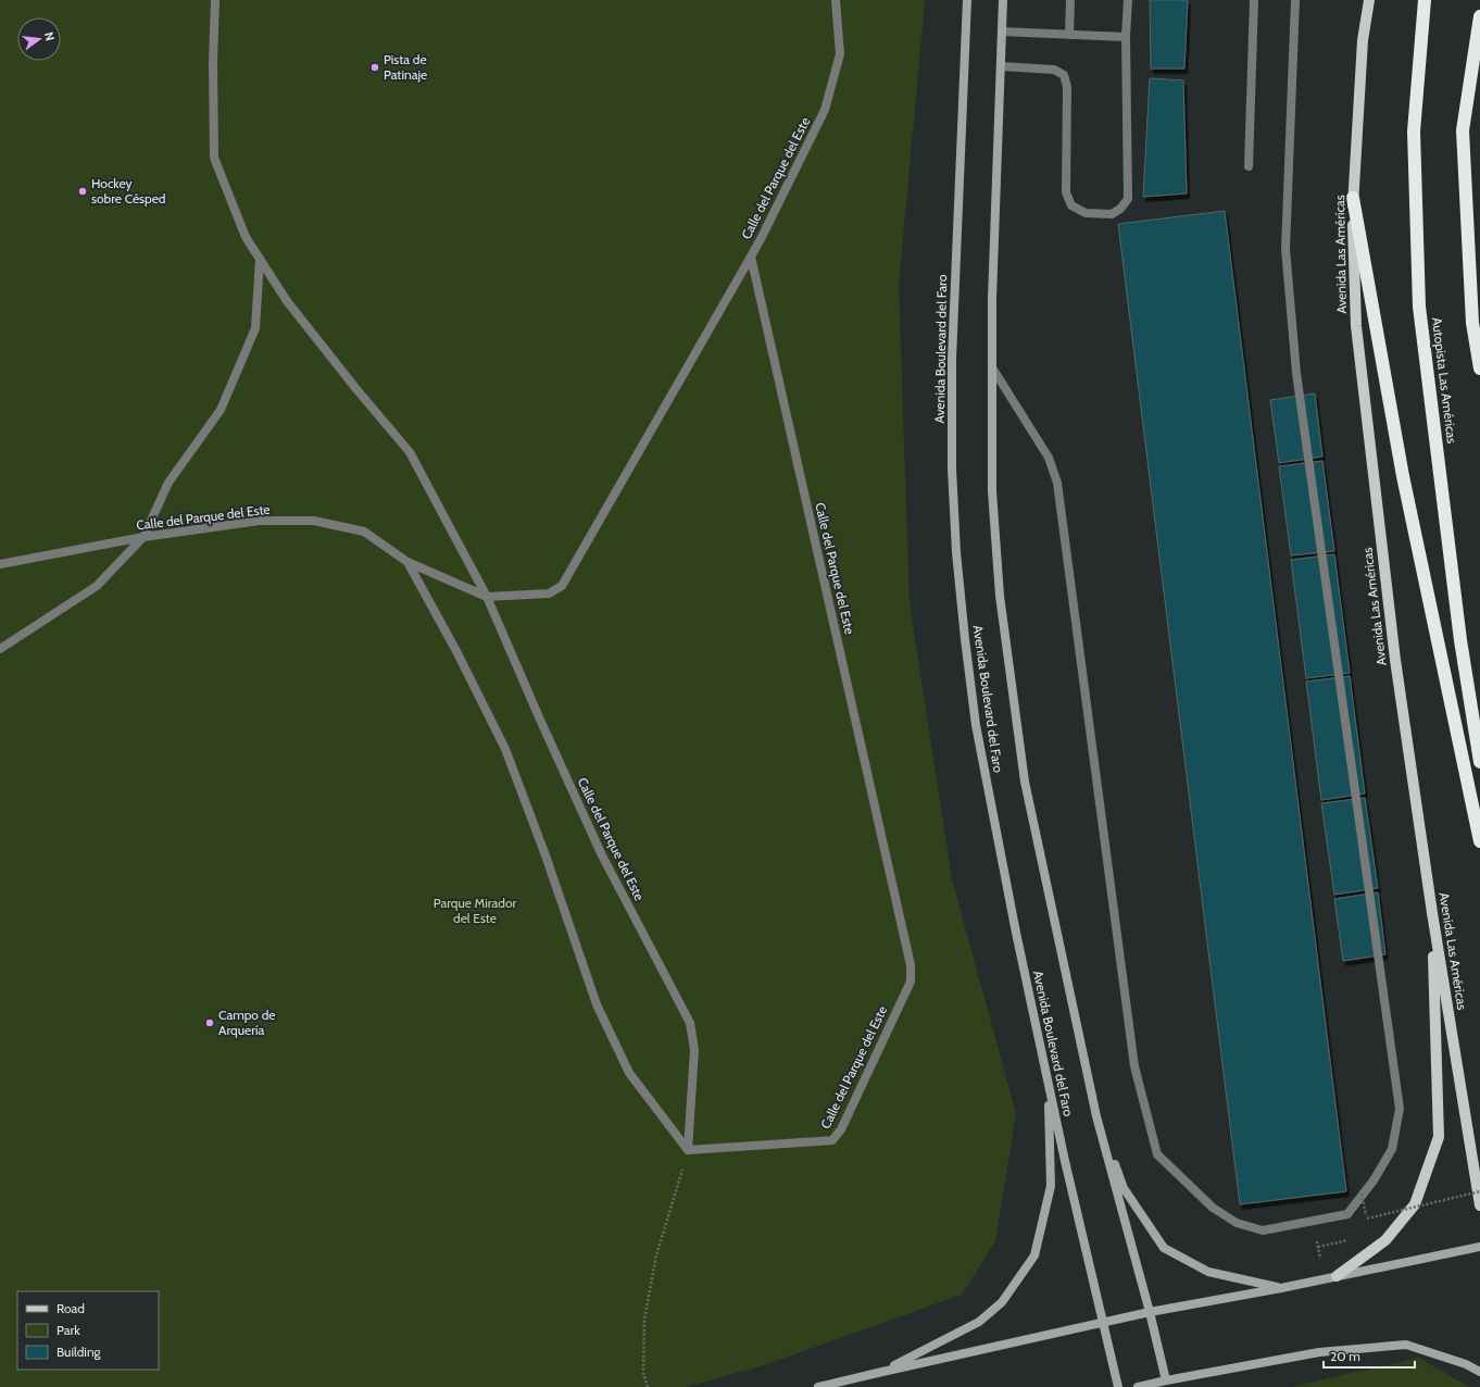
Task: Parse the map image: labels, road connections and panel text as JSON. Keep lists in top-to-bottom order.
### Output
{
  "streets": {
    "highway": ["Autopista Las Américas"],
    "main road": ["Avenida Las Américas"],
    "street": ["Avenida Boulevard del Faro"],
    "lane": ["Calle del Parque del Este"]
  },
  "parks": ["Parque Mirador del Este"],
  "places": ["Pista de Patinaje", "Hockey sobre Césped", "Campo de Arquería"],
  "legend": ["Road", "Park", "Building"],
  "scale_bar": "20 m",
  "north": "right"
}
